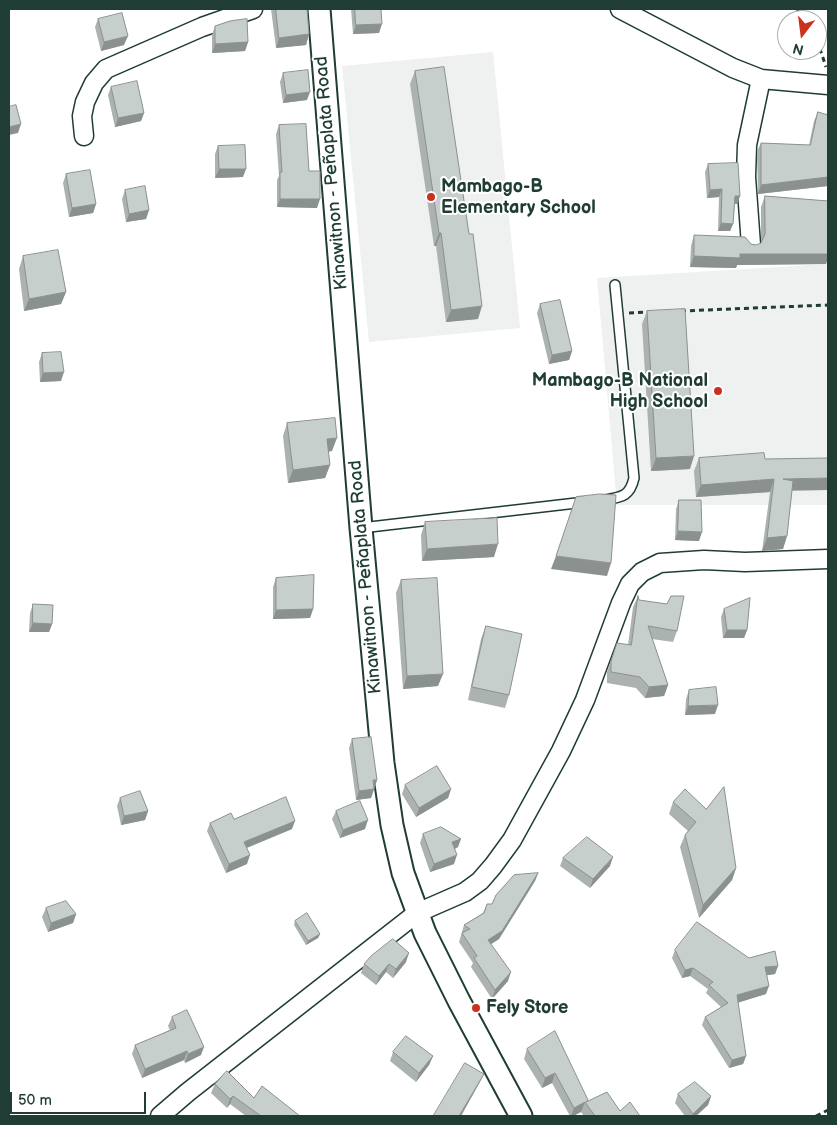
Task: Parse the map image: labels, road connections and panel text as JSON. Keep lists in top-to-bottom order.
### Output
{
  "streets": {
    "street": ["Kinawitnon - Peñaplata Road"]
  },
  "places": ["Mambago-B Elementary School", "Mambago-B National High School", "Fely Store"],
  "scale_bar": "50 m",
  "north": "bottom"
}
